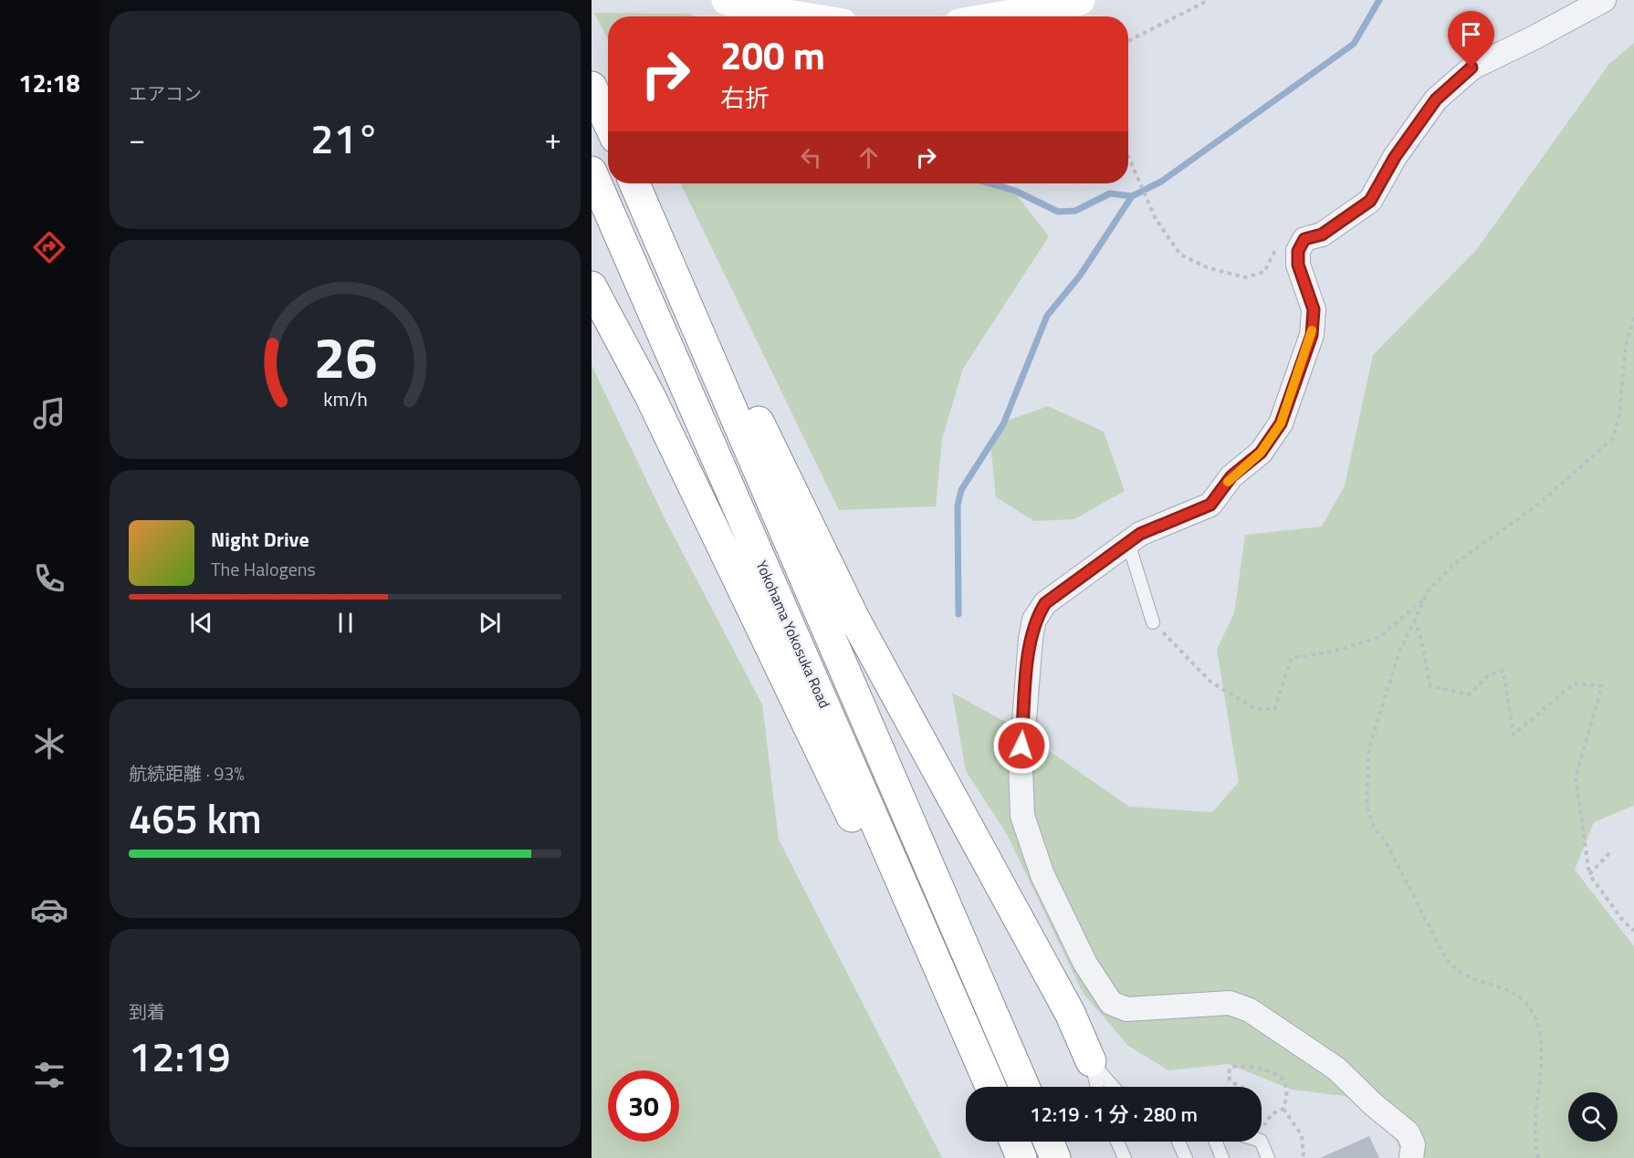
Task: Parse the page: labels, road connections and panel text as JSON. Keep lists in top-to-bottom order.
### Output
{
  "streets": {
    "main road": ["Yokohama Yokosuka Road"]
  },
  "page": {
    "tabs": "12:18",
    "tile": [
      "エアコン",
      ["航続距離 · 93%", "465 km"],
      ["到着", "12:19"]
    ],
    "turn": ["200 m", "右折"],
    "heat": ["−", "21°", "+"],
    "song": ["Night Drive", "The Halogens"],
    "limit": "30",
    "trip": "12:19 · 1 分 · 280 m",
    "gauge": ["26", "km/h"]
  }
}
